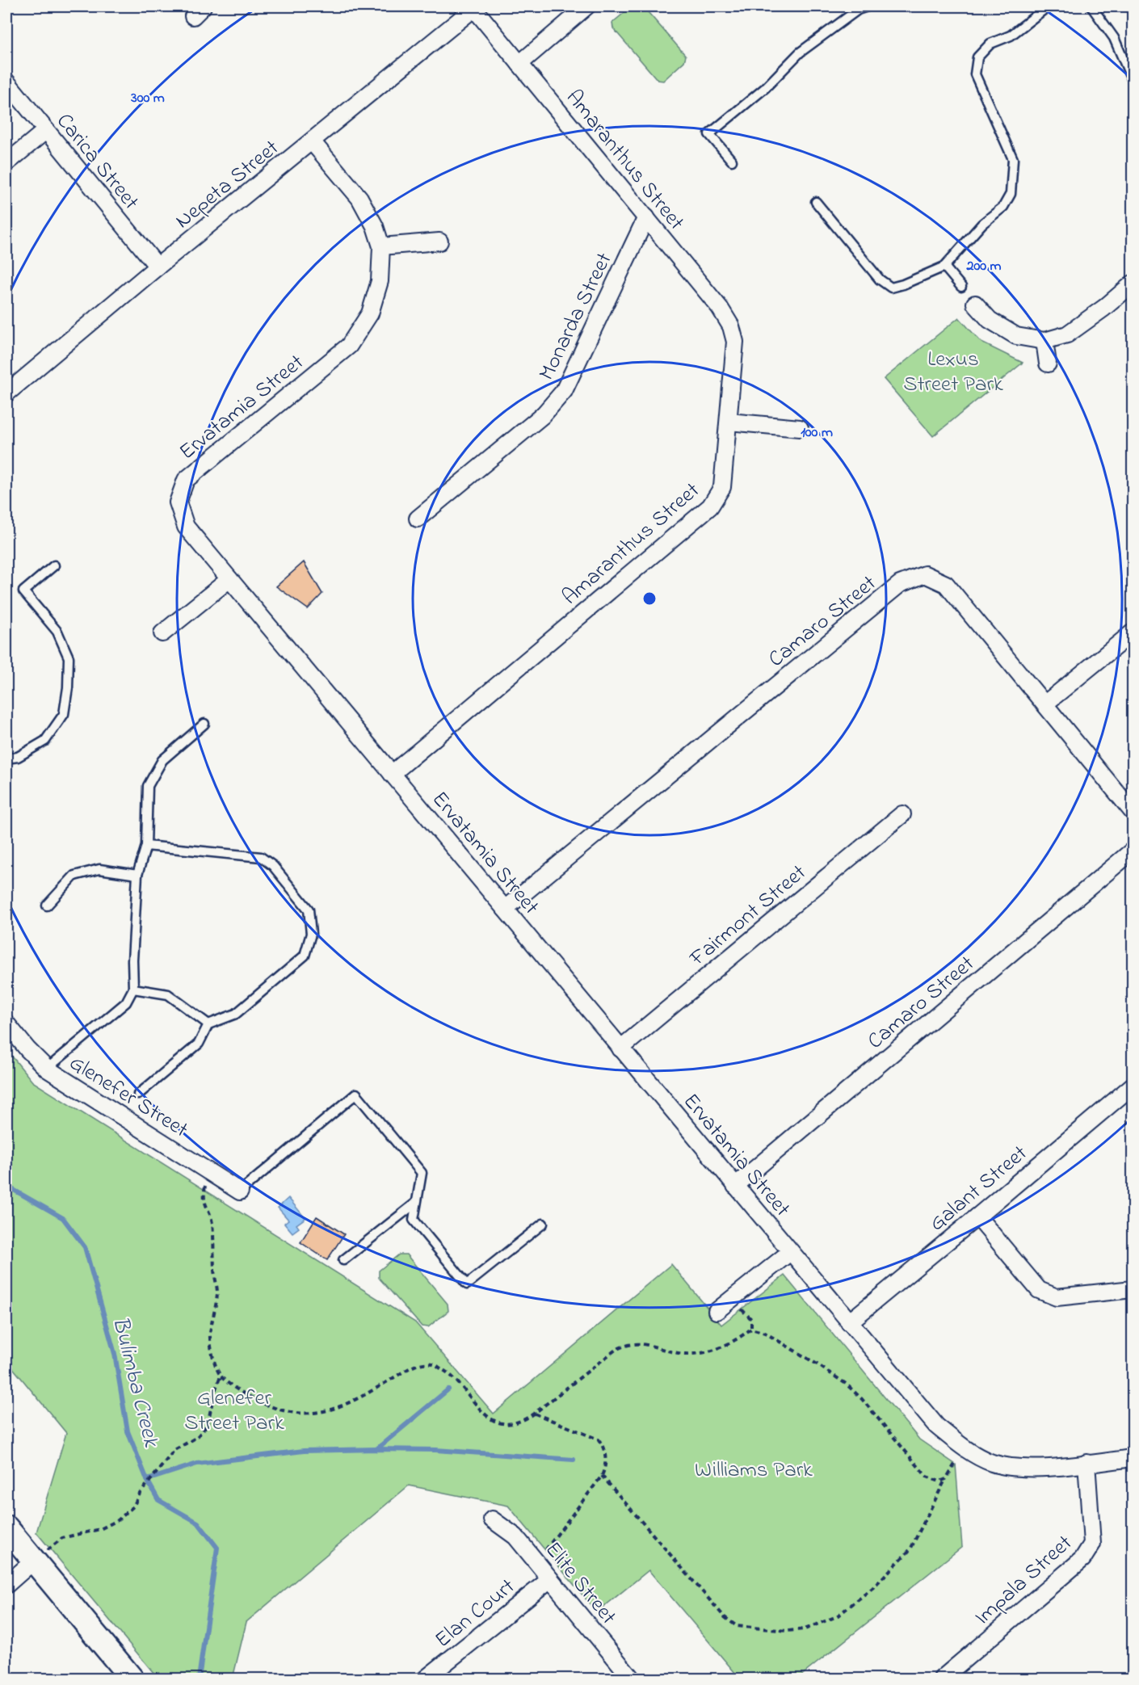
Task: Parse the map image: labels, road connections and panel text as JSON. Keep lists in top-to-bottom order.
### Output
{
  "streets": {
    "street": [
      "Amaranthus Street",
      "Carica Street",
      "Nepeta Street",
      "Monarda Street",
      "Ervatamia Street",
      "Camaro Street",
      "Fairmont Street",
      "Glenefer Street",
      "Galant Street",
      "Impala Street",
      "Elite Street",
      "Elan Court"
    ]
  },
  "crossings": [
    ["Amaranthus Street", "Nepeta Street"],
    ["Amaranthus Street", "Monarda Street"],
    ["Amaranthus Street", "Ervatamia Street"],
    ["Carica Street", "Nepeta Street"],
    ["Nepeta Street", "Ervatamia Street"],
    ["Ervatamia Street", "Camaro Street"],
    ["Ervatamia Street", "Fairmont Street"],
    ["Ervatamia Street", "Galant Street"],
    ["Ervatamia Street", "Impala Street"],
    ["Elite Street", "Elan Court"]
  ],
  "water": ["Bulimba Creek"],
  "parks": ["Lexus Street Park", "Glenefer Street Park", "Williams Park"],
  "rings": ["300 m", "200 m", "100 m"]
}
